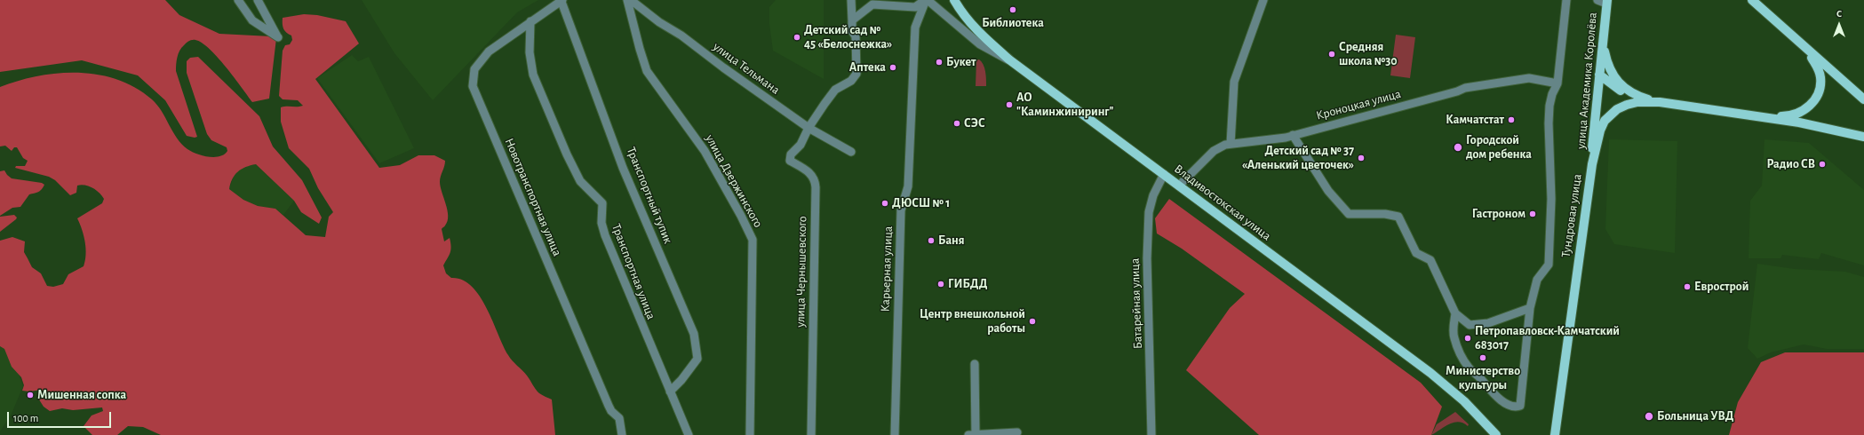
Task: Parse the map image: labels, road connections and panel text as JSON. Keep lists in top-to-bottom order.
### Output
{
  "streets": {
    "main road": ["улица Академика Королёва", "Владивостокская улица", "Тундровая улица"],
    "street": [
      "улица Тельмана",
      "Кроноцкая улица",
      "улица Дзержинского",
      "Транспортный тупик",
      "Новотранспортная улица",
      "Карьерная улица",
      "Транспортная улица",
      "улица Чернышевского",
      "Батарейная улица"
    ]
  },
  "crossings": [
    ["улица Тельмана", "улица Чернышевского"],
    ["улица Академика Королёва", "Тундровая улица"],
    ["Кроноцкая улица", "Владивостокская улица"],
    ["Транспортный тупик", "Новотранспортная улица"],
    ["Транспортный тупик", "Транспортная улица"],
    ["Новотранспортная улица", "Транспортная улица"],
    ["Владивостокская улица", "Карьерная улица"],
    ["Владивостокская улица", "Батарейная улица"]
  ],
  "places": [
    "Библиотека",
    "Детский сад № 45 «Белоснежка»",
    "Средняя школа №30",
    "Букет",
    "Аптека",
    "АО \"Каминжиниринг\"",
    "Камчатстат",
    "СЭС",
    "Городской дом ребенка",
    "Детский сад № 37 «Аленький цветочек»",
    "Радио СВ",
    "ДЮСШ № 1",
    "Гастроном",
    "Баня",
    "ГИБДД",
    "Еврострой",
    "Центр внешкольной работы",
    "Петропавловск-Камчатский 683017",
    "Министерство культуры",
    "Мишенная сопка",
    "Больница УВД"
  ],
  "scale_bar": "100 m",
  "north": "top"
}
